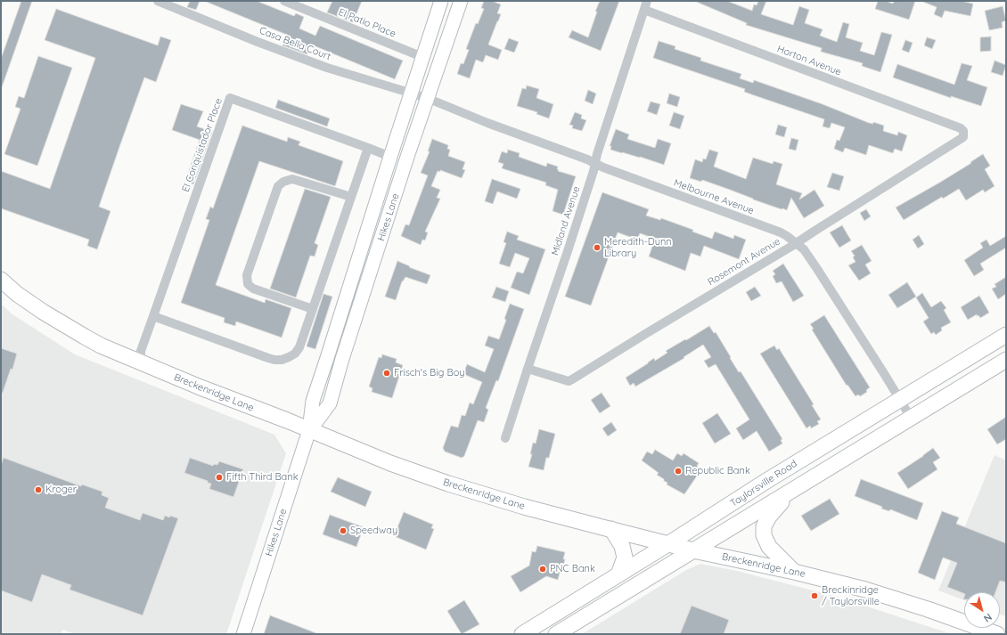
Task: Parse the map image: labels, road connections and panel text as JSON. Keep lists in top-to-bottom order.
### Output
{
  "streets": {
    "main road": ["Hikes Lane", "Breckenridge Lane", "Taylorsville Road"],
    "street": [
      "El Patio Place",
      "Casa Bella Court",
      "Horton Avenue",
      "El Conquistador Place",
      "Melbourne Avenue",
      "Midland Avenue",
      "Rosemont Avenue"
    ]
  },
  "crossings": [
    ["El Patio Place", "Hikes Lane"],
    ["Casa Bella Court", "Melbourne Avenue"],
    ["Casa Bella Court", "Hikes Lane"],
    ["Horton Avenue", "Midland Avenue"],
    ["Horton Avenue", "Rosemont Avenue"],
    ["El Conquistador Place", "Hikes Lane"],
    ["El Conquistador Place", "Breckenridge Lane"],
    ["Melbourne Avenue", "Hikes Lane"],
    ["Melbourne Avenue", "Midland Avenue"],
    ["Melbourne Avenue", "Rosemont Avenue"],
    ["Melbourne Avenue", "Taylorsville Road"],
    ["Hikes Lane", "Breckenridge Lane"],
    ["Midland Avenue", "Rosemont Avenue"],
    ["Breckenridge Lane", "Taylorsville Road"]
  ],
  "places": [
    "Meredith-Dunn Library",
    "Frisch's Big Boy",
    "Republic Bank",
    "Fifth Third Bank",
    "Kroger",
    "Speedway",
    "PNC Bank",
    "Breckinridge / Taylorsville"
  ],
  "north": "bottom right"
}
